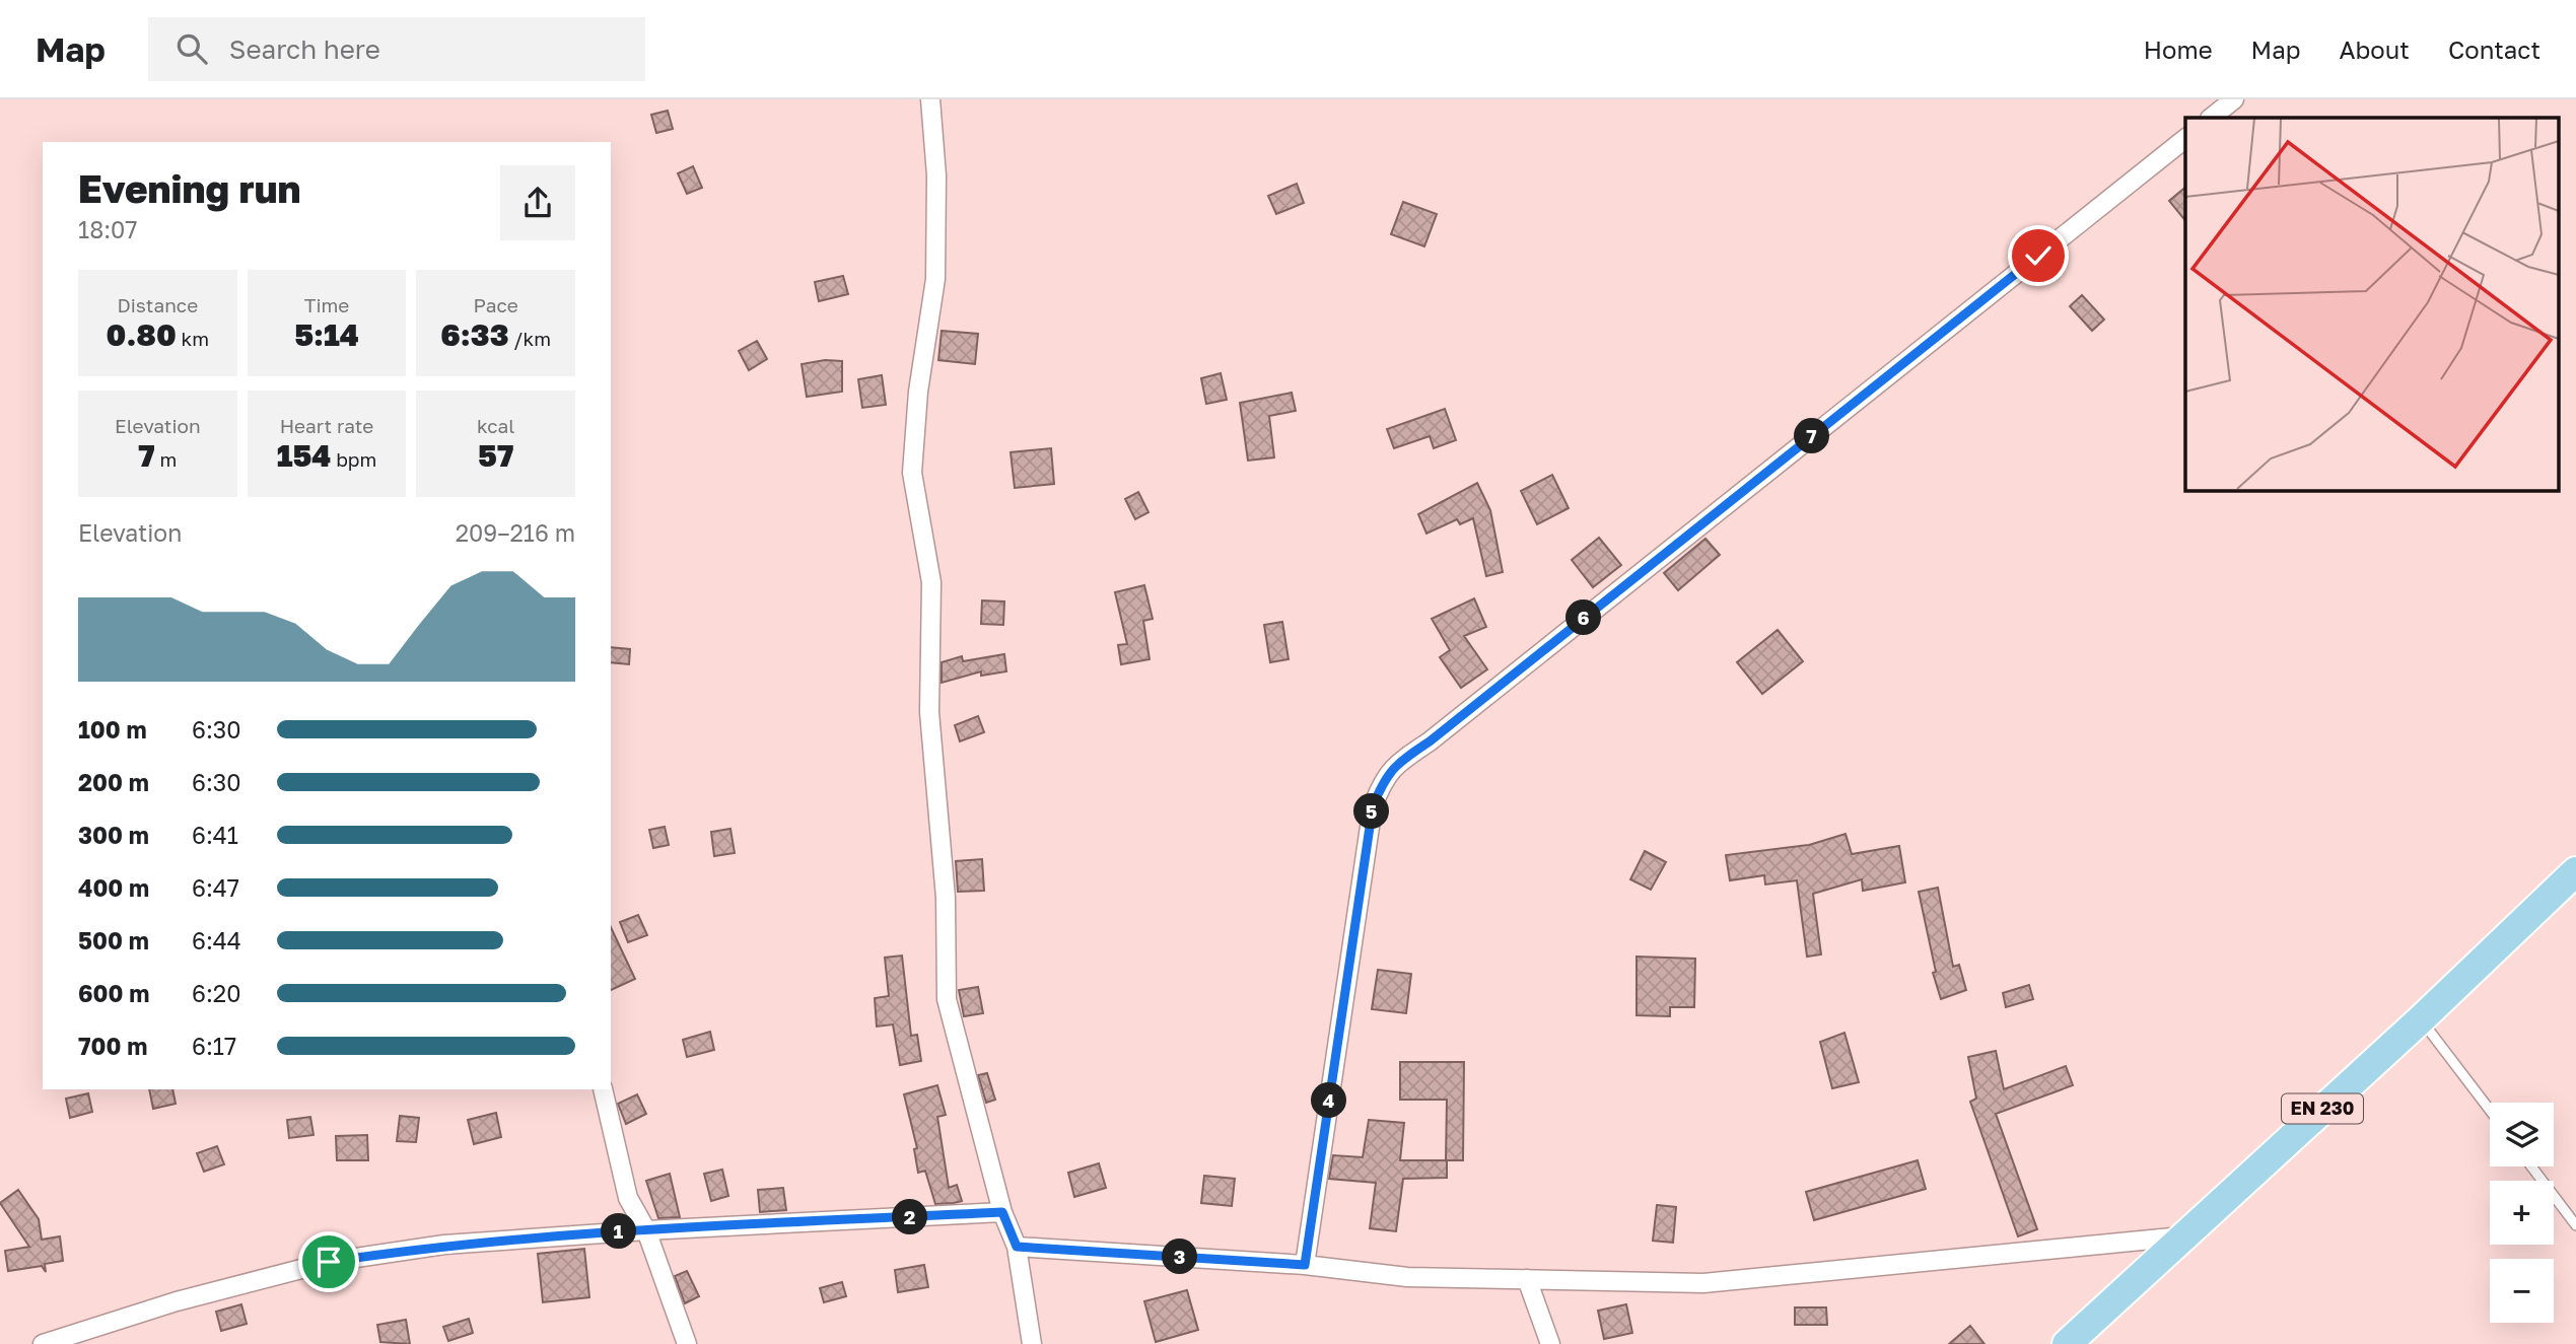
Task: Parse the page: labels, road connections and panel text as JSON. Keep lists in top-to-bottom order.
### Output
{
  "streets": {
    "main road": ["EN 230"]
  },
  "page": {
    "header": "Map",
    "search": "Search here",
    "nav": [
      "Home",
      "Map",
      "About",
      "Contact"
    ],
    "heading": ["Evening run", "18:07"],
    "stats": [
      ["Distance", "0.80 km"],
      ["Time", "5:14"],
      ["Pace", "6:33 /km"],
      ["Elevation", "7 m"],
      ["Heart rate", "154 bpm"],
      ["kcal", "57"]
    ],
    "pins": [
      "7",
      "6",
      "5",
      "4",
      "2",
      "1",
      "3"
    ],
    "chart": ["Elevation", "209–216 m"],
    "list": [
      {
        "name": "100 m",
        "note": "6:30"
      },
      {
        "name": "200 m",
        "note": "6:30"
      },
      {
        "name": "300 m",
        "note": "6:41"
      },
      {
        "name": "400 m",
        "note": "6:47"
      },
      {
        "name": "500 m",
        "note": "6:44"
      },
      {
        "name": "600 m",
        "note": "6:20"
      },
      {
        "name": "700 m",
        "note": "6:17"
      }
    ],
    "map_buttons": ["+", "−"]
  }
}
